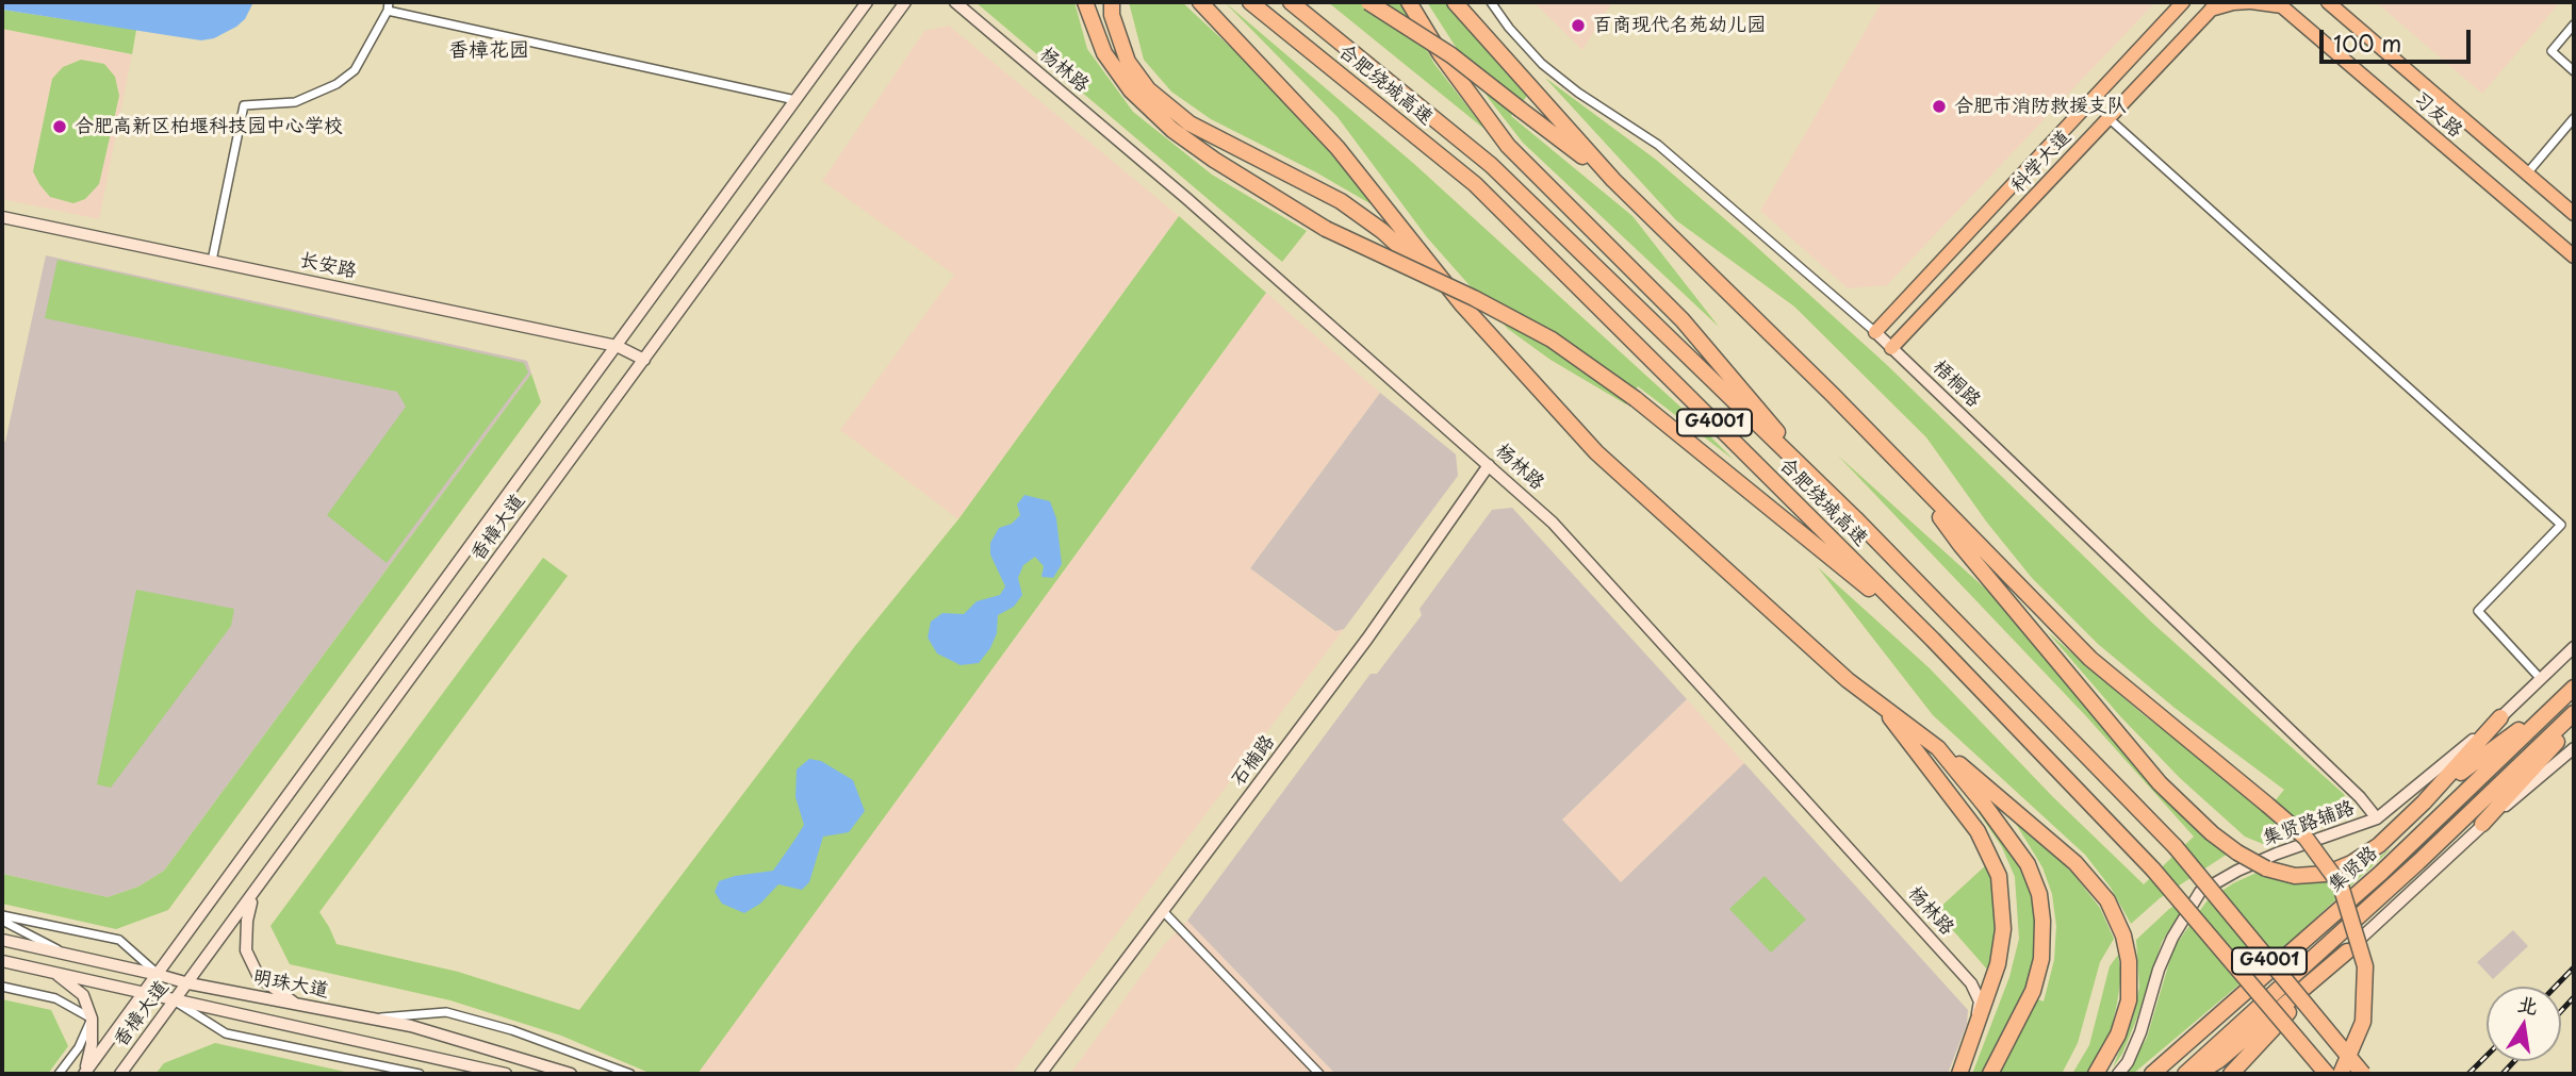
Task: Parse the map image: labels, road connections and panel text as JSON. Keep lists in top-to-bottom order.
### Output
{
  "streets": {
    "highway": ["合肥绕城高速", "G4001", "集贤路"],
    "main road": ["习友路", "科学大道"],
    "street": [
      "杨林路",
      "长安路",
      "梧桐路",
      "香樟大道",
      "石楠路",
      "集贤路辅路",
      "明珠大道"
    ]
  },
  "crossings": [
    ["杨林路", "石楠路"],
    ["科学大道", "梧桐路"],
    ["长安路", "香樟大道"],
    ["梧桐路", "集贤路辅路"],
    ["香樟大道", "明珠大道"]
  ],
  "districts": ["香樟花园"],
  "places": ["百商现代名苑幼儿园", "合肥市消防救援支队", "合肥高新区柏堰科技园中心学校"],
  "scale_bar": "100 m",
  "north": "top"
}
